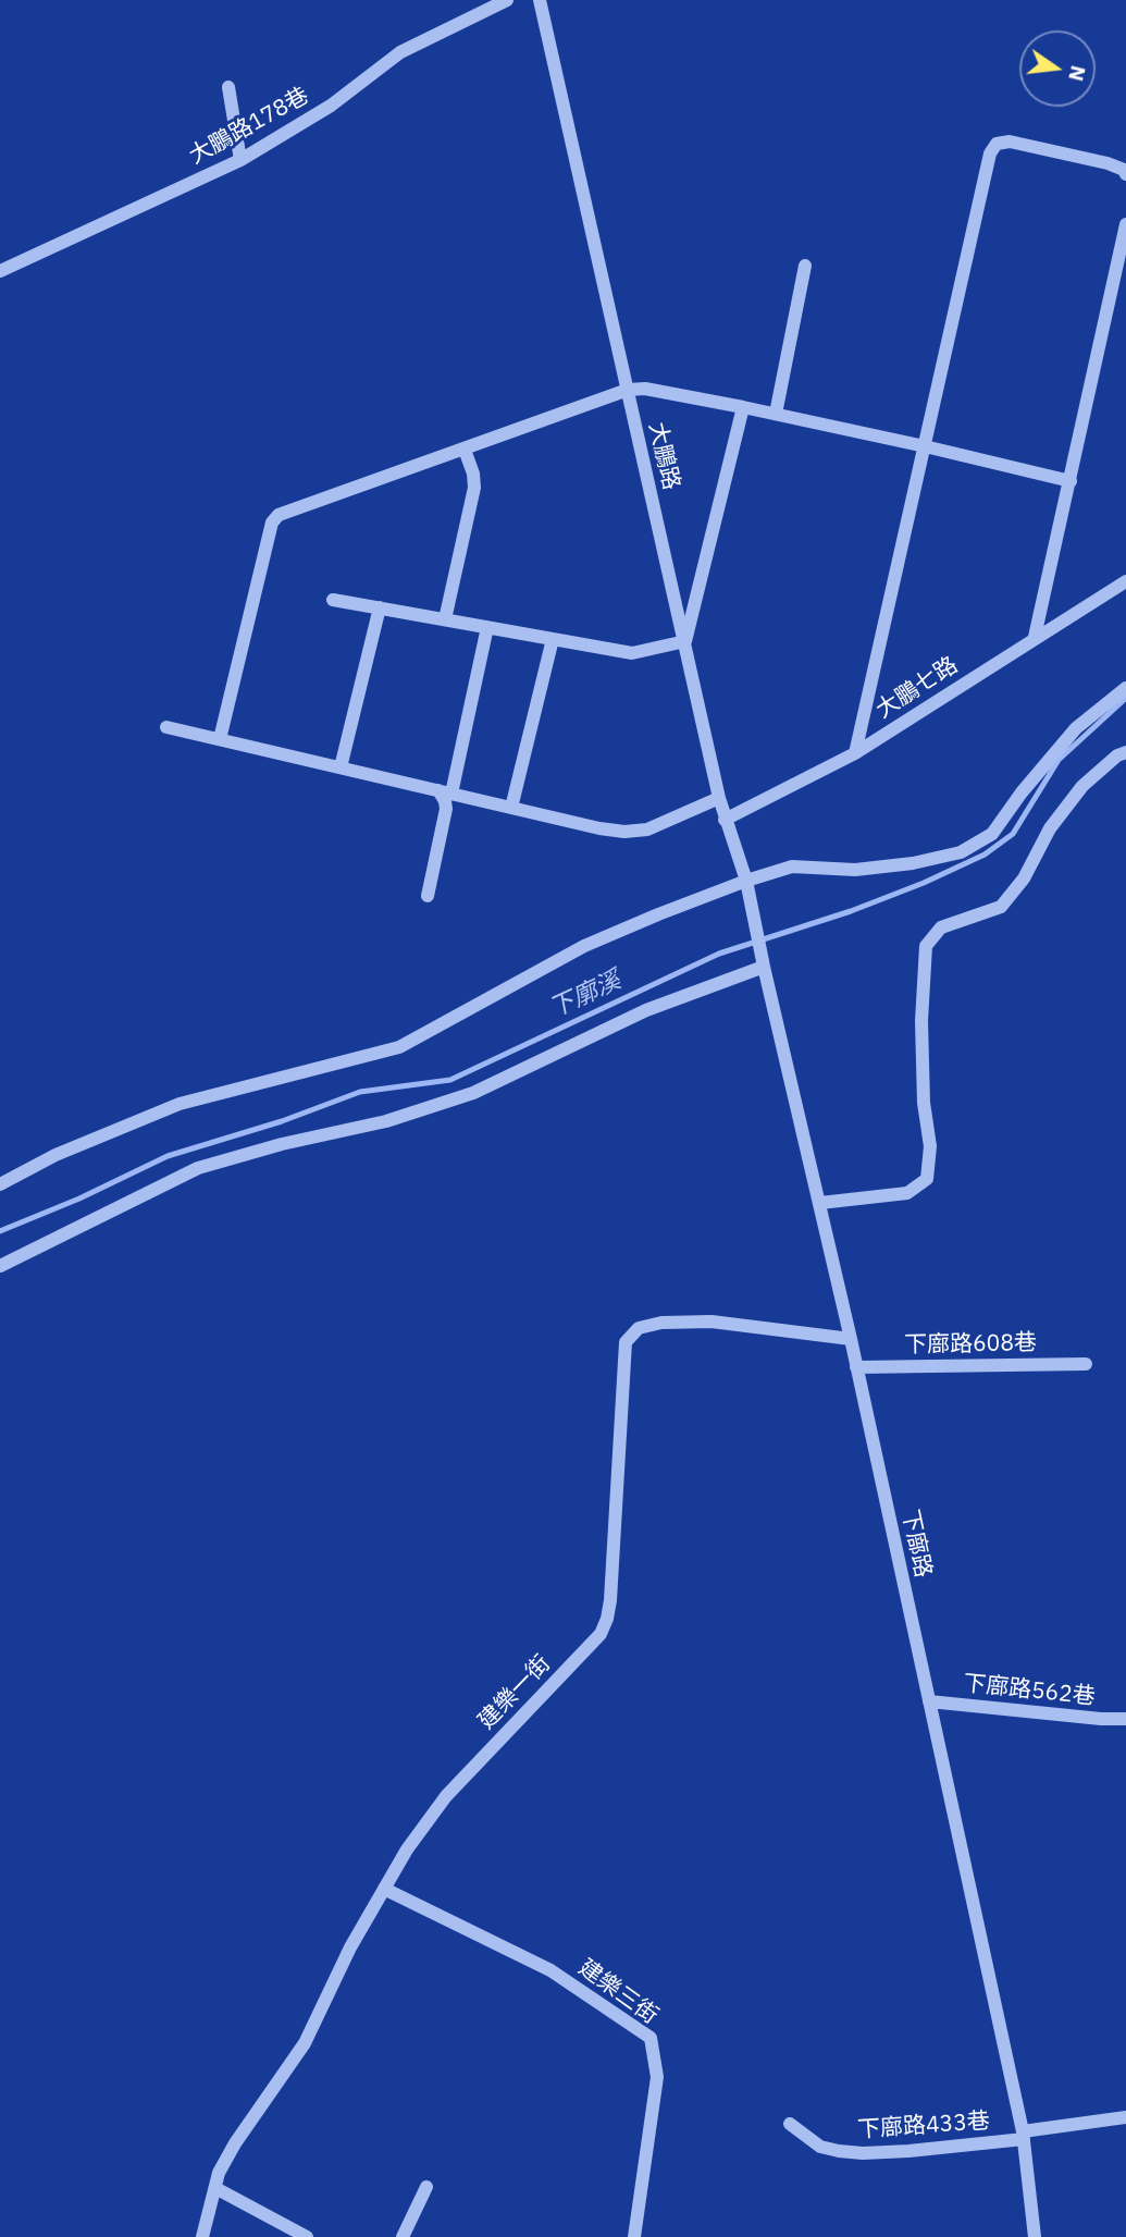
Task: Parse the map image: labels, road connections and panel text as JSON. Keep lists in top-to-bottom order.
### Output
{
  "streets": {
    "street": [
      "大鵬路178巷",
      "大鵬路",
      "大鵬七路",
      "下廍路608巷",
      "下廍路",
      "下廍路562巷",
      "建樂一街",
      "建樂三街",
      "下廍路433巷"
    ]
  },
  "crossings": [
    ["大鵬路", "大鵬七路"],
    ["大鵬路", "下廍路"],
    ["下廍路608巷", "下廍路"],
    ["下廍路", "下廍路562巷"],
    ["下廍路", "建樂一街"],
    ["下廍路", "下廍路433巷"],
    ["建樂一街", "建樂三街"]
  ],
  "water": ["下廓溪"],
  "north": "right"
}
